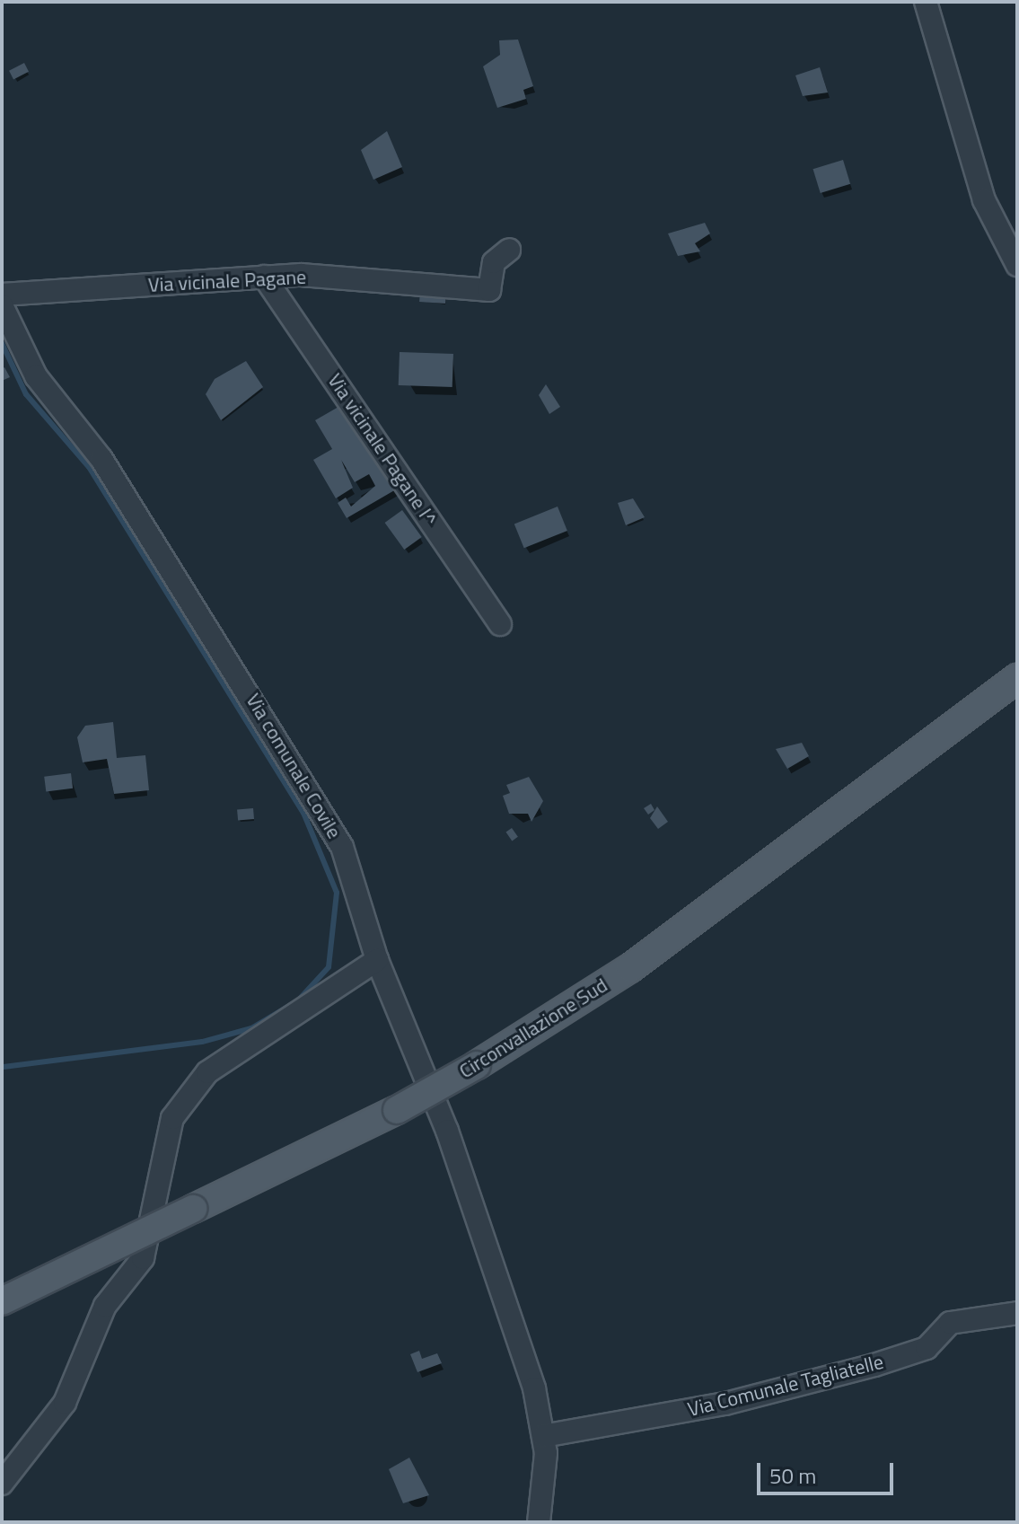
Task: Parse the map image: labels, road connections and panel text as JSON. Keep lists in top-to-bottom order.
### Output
{
  "streets": {
    "main road": ["Circonvallazione Sud"],
    "street": [
      "Via vicinale Pagane",
      "Via vicinale Pagane I^",
      "Via comunale Covile",
      "Via Comunale Tagliatelle"
    ]
  },
  "crossings": [
    ["Via vicinale Pagane", "Via vicinale Pagane I^"],
    ["Via comunale Covile", "Via Comunale Tagliatelle"]
  ],
  "scale_bar": "50 m"
}
